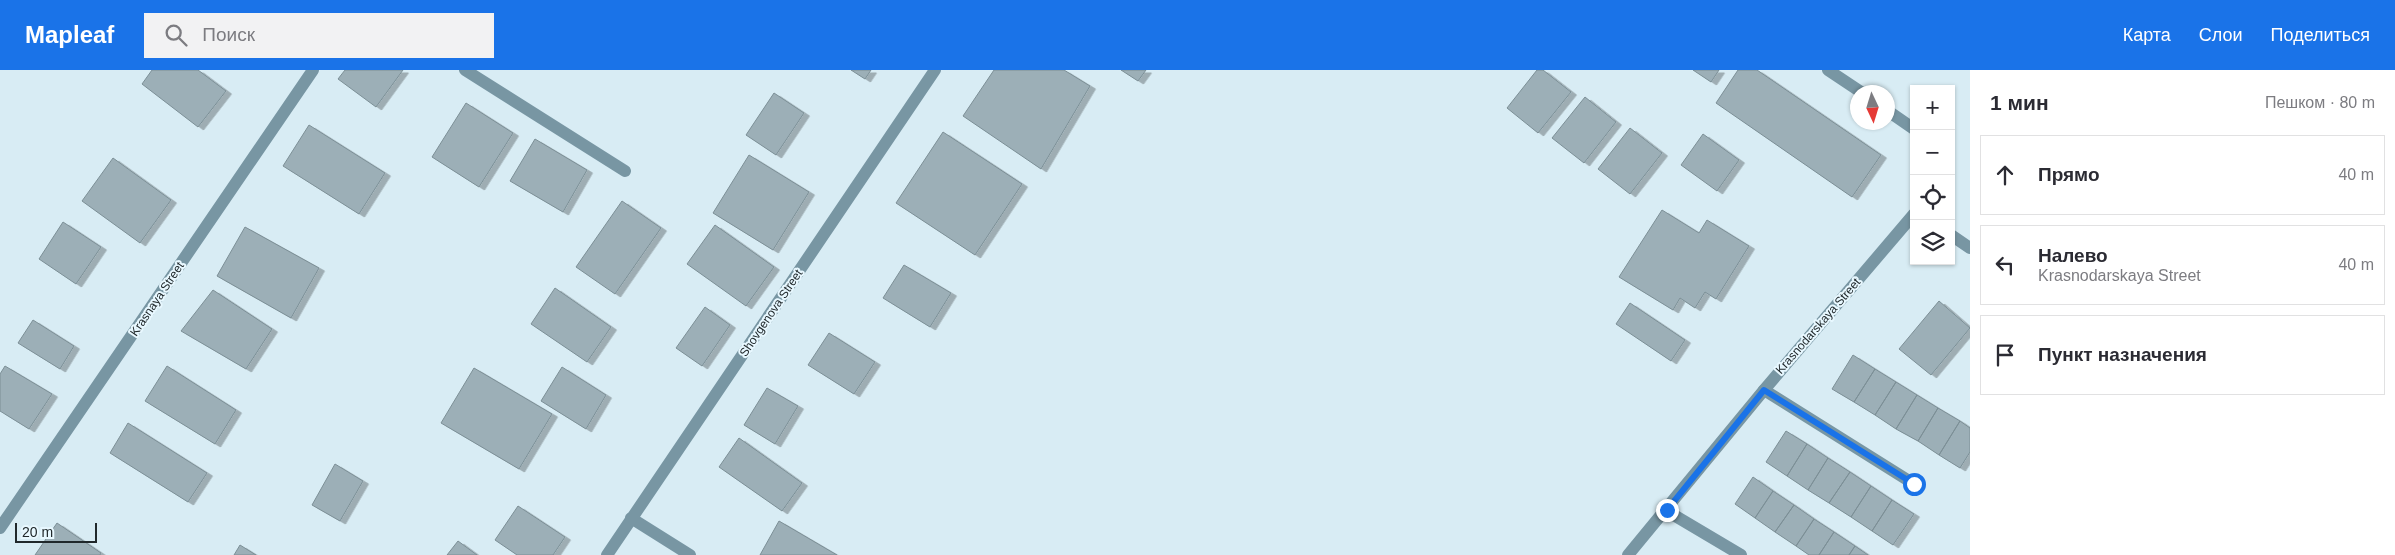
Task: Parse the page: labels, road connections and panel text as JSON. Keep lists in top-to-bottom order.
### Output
{
  "streets": {
    "street": ["Krasnaya Street", "Shovgenova Street", "Krasnodarskaya Street"]
  },
  "scale_bar": "20 m",
  "north": "bottom",
  "page": {
    "header": "Mapleaf",
    "search": "Поиск",
    "nav": ["Карта", "Слои", "Поделиться"],
    "heading": ["1 мин", "Пешком · 80 m"],
    "map_buttons": ["+", "−"],
    "list": [
      ["Прямо", "40 m"],
      ["Налево", "Krasnodarskaya Street", "40 m"],
      "Пункт назначения"
    ],
    "scale": "20 m"
  }
}
